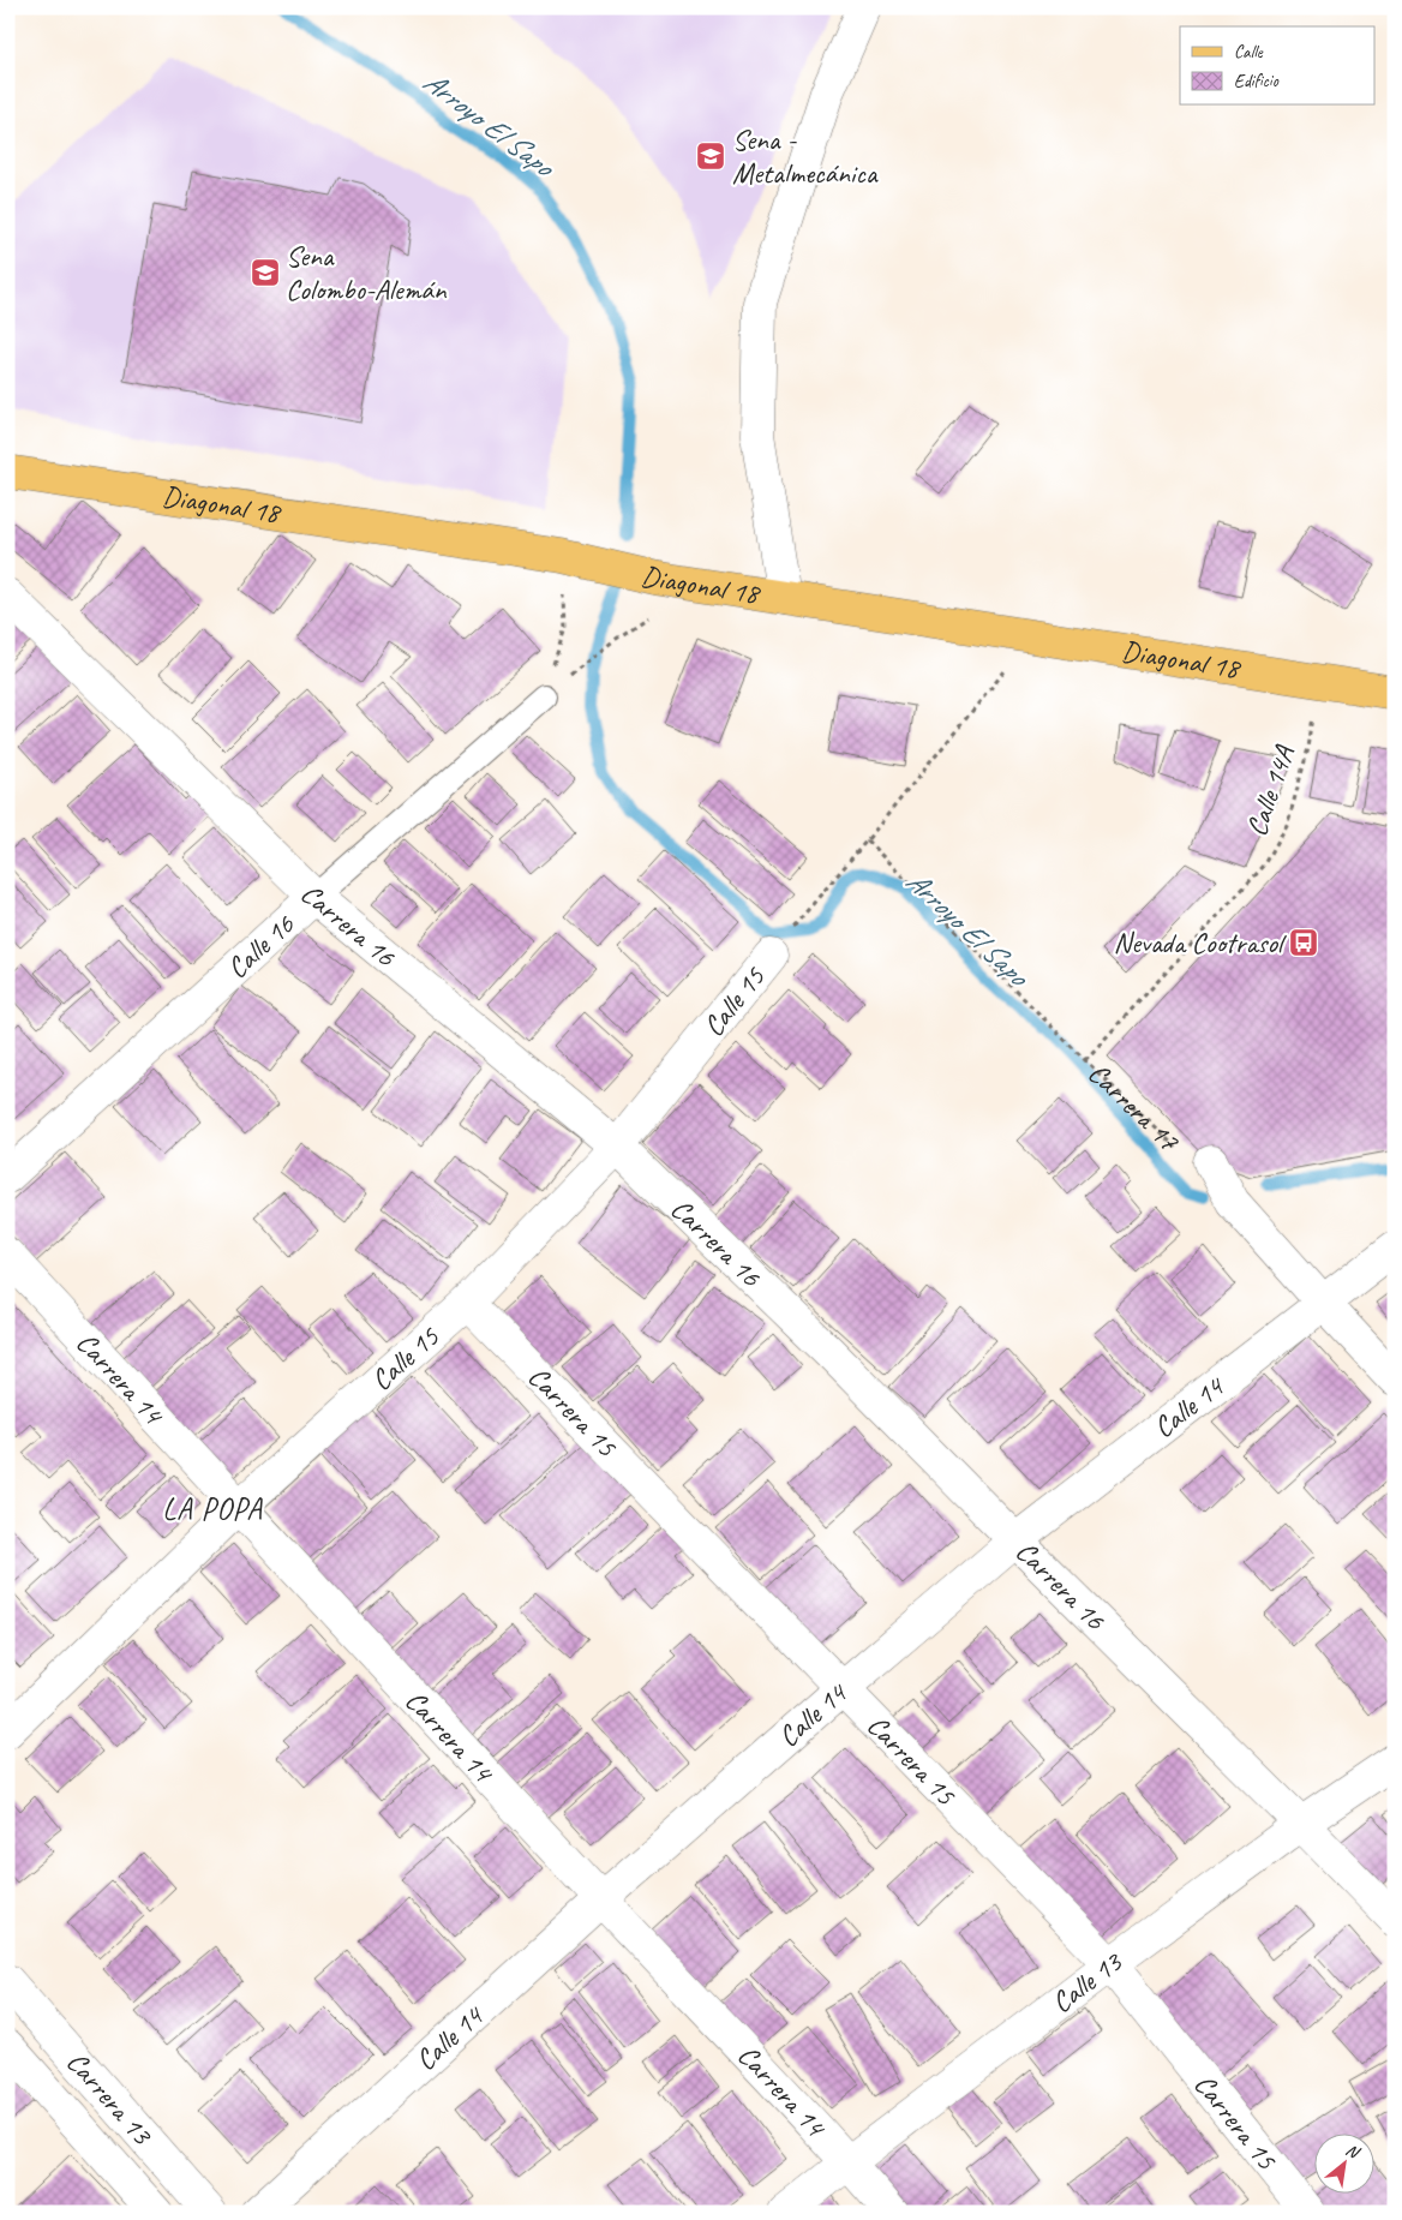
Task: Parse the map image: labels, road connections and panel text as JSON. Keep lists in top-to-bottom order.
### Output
{
  "streets": {
    "main road": ["Diagonal 18"],
    "street": [
      "Carrera 16",
      "Calle 16",
      "Calle 15",
      "Carrera 14",
      "Calle 14",
      "Carrera 15",
      "Calle 13",
      "Carrera 13"
    ],
    "path": ["Calle 14A", "Carrera 17"]
  },
  "crossings": [
    ["Diagonal 18", "Calle 14A"],
    ["Calle 14A", "Carrera 17"],
    ["Carrera 16", "Calle 16"],
    ["Carrera 16", "Calle 15"],
    ["Carrera 16", "Calle 14"],
    ["Carrera 16", "Calle 13"],
    ["Calle 15", "Carrera 14"],
    ["Calle 15", "Carrera 15"],
    ["Carrera 14", "Calle 14"],
    ["Carrera 14", "Calle 13"],
    ["Calle 14", "Carrera 15"],
    ["Carrera 15", "Calle 13"]
  ],
  "districts": ["LA POPA"],
  "water": ["Arroyo El Sapo"],
  "places": {
    "school or university": ["Sena - Metalmecánica", "Sena Colombo-Alemán"],
    "bus stop": ["Nevada Cootrasol"]
  },
  "legend": ["Calle", "Edificio"],
  "north": "top right"
}
